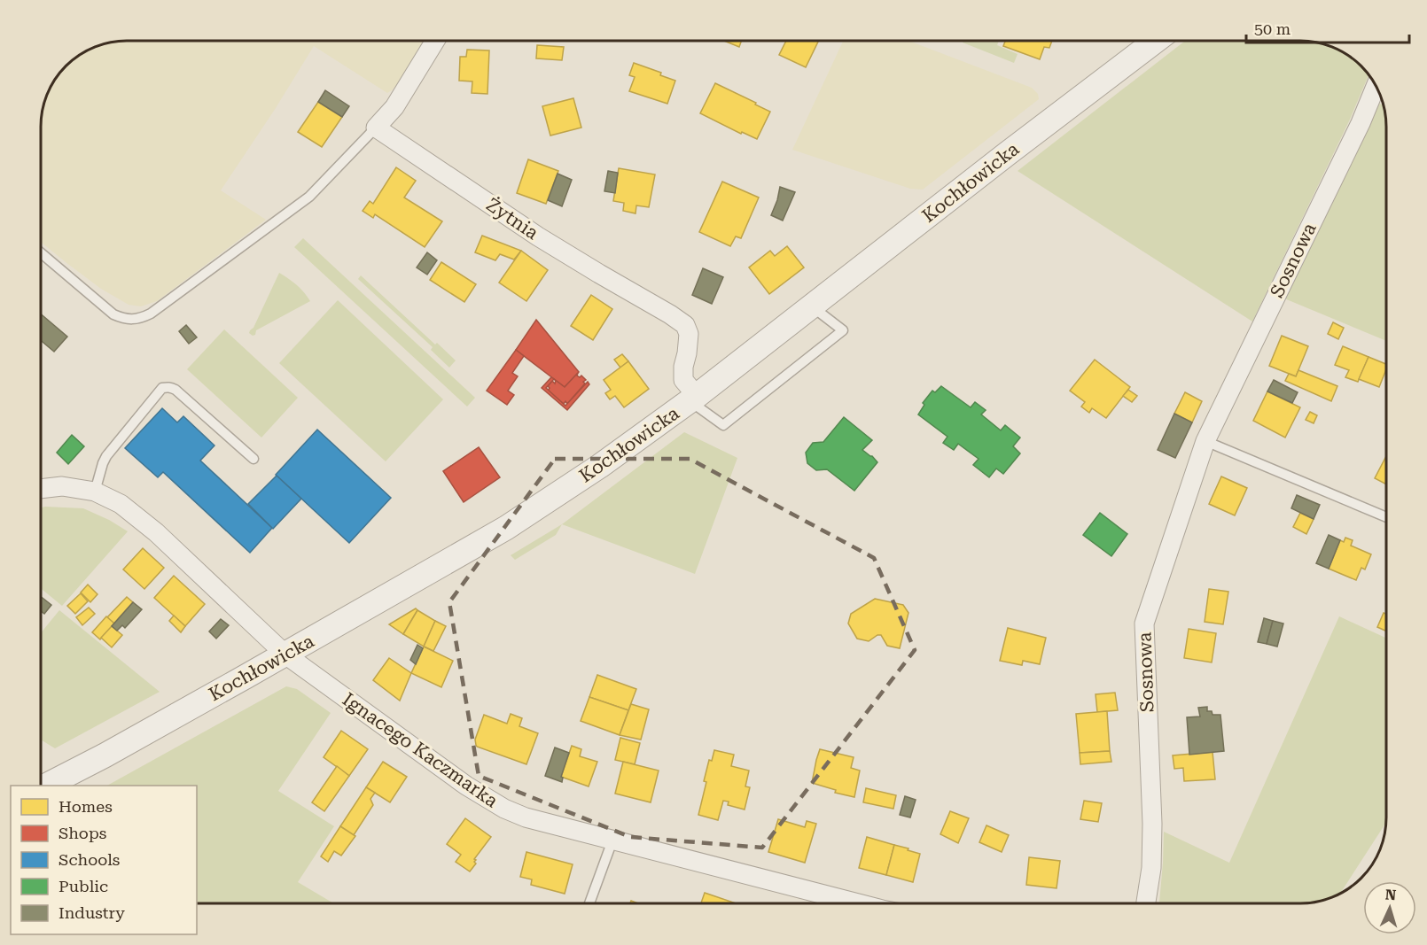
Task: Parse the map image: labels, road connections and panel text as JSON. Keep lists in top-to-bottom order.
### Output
{
  "streets": {
    "street": [
      "Kochłowicka",
      "Żytnia",
      "Sosnowa",
      "Ignacego Kaczmarka"
    ]
  },
  "crossings": [
    ["Kochłowicka", "Żytnia"],
    ["Kochłowicka", "Ignacego Kaczmarka"]
  ],
  "legend": [
    "Homes",
    "Shops",
    "Schools",
    "Public",
    "Industry"
  ],
  "scale_bar": "50 m",
  "north": "top"
}
